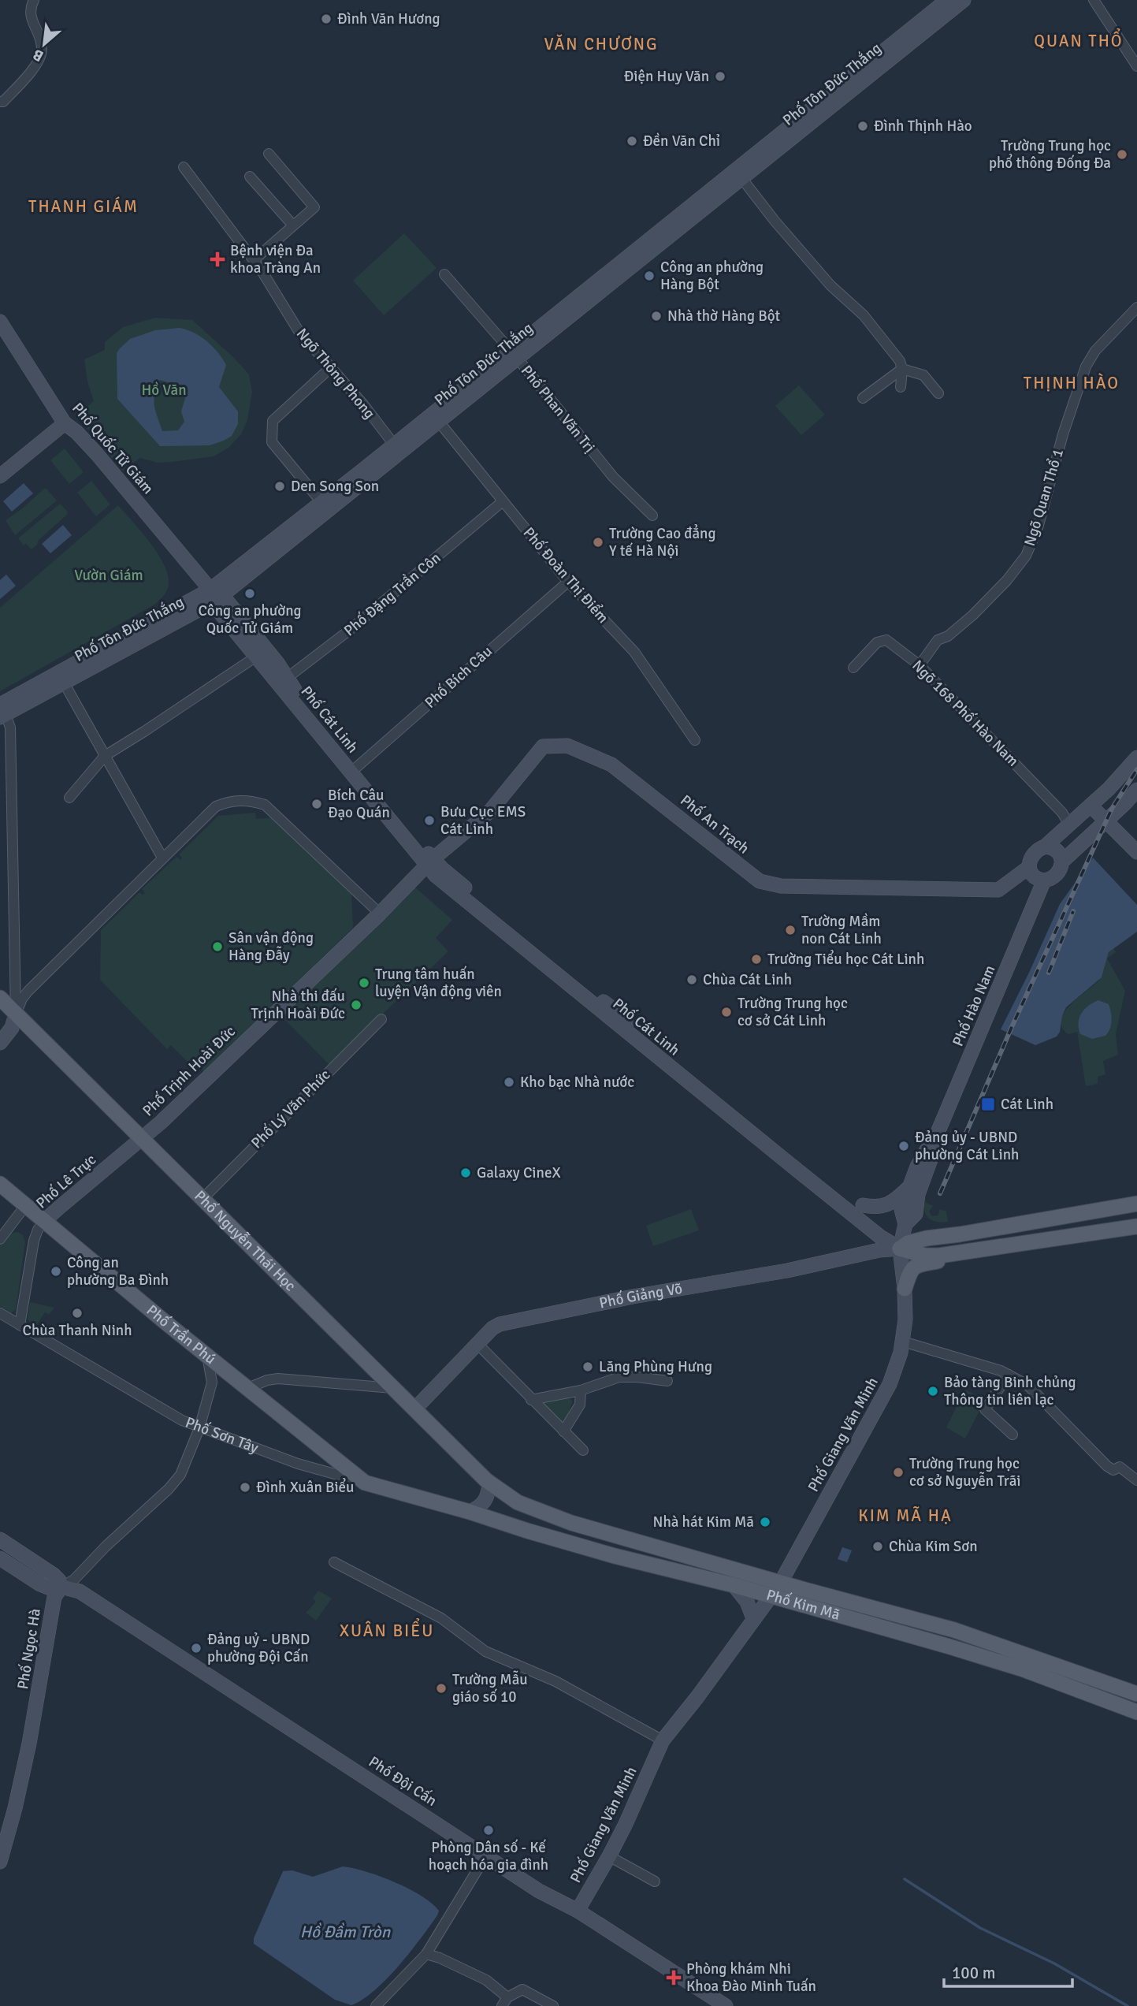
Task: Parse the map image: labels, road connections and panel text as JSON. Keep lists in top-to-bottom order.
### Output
{
  "streets": {
    "main road": [
      "Phố Nguyễn Thái Học",
      "Phố Giảng Võ",
      "Phố Trần Phú",
      "Phố Sơn Tây",
      "Phố Kim Mã"
    ],
    "street": [
      "Phố Tôn Đức Thắng",
      "Ngõ Thông Phong",
      "Phố Phan Văn Trị",
      "Phố Quốc Tử Giám",
      "Ngõ Quan Thổ 1",
      "Phố Đoàn Thị Điểm",
      "Phố Đặng Trần Côn",
      "Phố Bích Câu",
      "Ngõ 168 Phố Hào Nam",
      "Phố Cát Linh",
      "Phố An Trạch",
      "Phố Hào Nam",
      "Phố Trịnh Hoài Đức",
      "Phố Lý Văn Phức",
      "Phố Lê Trực",
      "Phố Giang Văn Minh",
      "Phố Ngọc Hà",
      "Phố Đội Cấn"
    ]
  },
  "crossings": [
    ["Phố Tôn Đức Thắng", "Ngõ Thông Phong"],
    ["Phố Tôn Đức Thắng", "Phố Phan Văn Trị"],
    ["Phố Tôn Đức Thắng", "Phố Quốc Tử Giám"],
    ["Phố Tôn Đức Thắng", "Phố Đoàn Thị Điểm"],
    ["Phố Tôn Đức Thắng", "Phố Cát Linh"],
    ["Phố Quốc Tử Giám", "Phố Cát Linh"],
    ["Ngõ Quan Thổ 1", "Ngõ 168 Phố Hào Nam"],
    ["Phố Đoàn Thị Điểm", "Phố Đặng Trần Côn"],
    ["Phố Đoàn Thị Điểm", "Phố Bích Câu"],
    ["Phố Đặng Trần Côn", "Phố Cát Linh"],
    ["Phố Bích Câu", "Phố Cát Linh"],
    ["Phố Cát Linh", "Phố An Trạch"],
    ["Phố Cát Linh", "Phố Hào Nam"],
    ["Phố Cát Linh", "Phố Trịnh Hoài Đức"],
    ["Phố Cát Linh", "Phố Giảng Võ"],
    ["Phố Cát Linh", "Phố Giang Văn Minh"],
    ["Phố An Trạch", "Phố Hào Nam"],
    ["Phố An Trạch", "Phố Trịnh Hoài Đức"],
    ["Phố Hào Nam", "Phố Giảng Võ"],
    ["Phố Hào Nam", "Phố Giang Văn Minh"],
    ["Phố Trịnh Hoài Đức", "Phố Lê Trực"],
    ["Phố Trịnh Hoài Đức", "Phố Nguyễn Thái Học"],
    ["Phố Lý Văn Phức", "Phố Nguyễn Thái Học"],
    ["Phố Lê Trực", "Phố Nguyễn Thái Học"],
    ["Phố Lê Trực", "Phố Trần Phú"],
    ["Phố Lê Trực", "Phố Sơn Tây"],
    ["Phố Nguyễn Thái Học", "Phố Giảng Võ"],
    ["Phố Nguyễn Thái Học", "Phố Kim Mã"],
    ["Phố Giảng Võ", "Phố Giang Văn Minh"],
    ["Phố Trần Phú", "Phố Sơn Tây"],
    ["Phố Giang Văn Minh", "Phố Kim Mã"],
    ["Phố Giang Văn Minh", "Phố Đội Cấn"],
    ["Phố Sơn Tây", "Phố Kim Mã"],
    ["Phố Ngọc Hà", "Phố Đội Cấn"]
  ],
  "districts": [
    "QUAN THỔ",
    "VĂN CHƯƠNG",
    "THANH GIÁM",
    "THỊNH HÀO",
    "KIM MÃ HẠ",
    "XUÂN BIỂU"
  ],
  "water": ["Hồ Đầm Tròn"],
  "parks": ["Hồ Văn", "Vườn Giám"],
  "places": {
    "other": [
      "Đình Văn Hương",
      "Điện Huy Văn",
      "Đình Thịnh Hào",
      "Đền Văn Chỉ",
      "Trường Trung học phổ thông Đống Đa",
      "Công an phường Hàng Bột",
      "Nhà thờ Hàng Bột",
      "Den Song Son",
      "Trường Cao đẳng Y tế Hà Nội",
      "Công an phường Quốc Tử Giám",
      "Bích Câu Đạo Quán",
      "Bưu Cục EMS Cát Linh",
      "Trường Mầm non Cát Linh",
      "Sân vận động Hàng Đẫy",
      "Trường Tiểu học Cát Linh",
      "Chùa Cát Linh",
      "Trung tâm huấn luyện Vận động viên",
      "Nhà thi đấu Trịnh Hoài Đức",
      "Trường Trung học cơ sở Cát Linh",
      "Kho bạc Nhà nước",
      "Đảng ủy - UBND phường Cát Linh",
      "Galaxy CineX",
      "Công an phường Ba Đình",
      "Chùa Thanh Ninh",
      "Lăng Phùng Hưng",
      "Bảo tàng Binh chủng Thông tin liên lạc",
      "Trường Trung học cơ sở Nguyễn Trãi",
      "Đình Xuân Biểu",
      "Nhà hát Kim Mã",
      "Chùa Kim Sơn",
      "Đảng uỷ - UBND phường Đội Cấn",
      "Trường Mẫu giáo số 10",
      "Phòng Dân số - Kế hoạch hóa gia đình"
    ],
    "health": ["Bệnh viện Đa khoa Tràng An", "Phòng khám Nhi Khoa Đào Minh Tuấn"],
    "transit": ["Cát Linh"]
  },
  "scale_bar": "100 m",
  "north": "bottom left"
}
